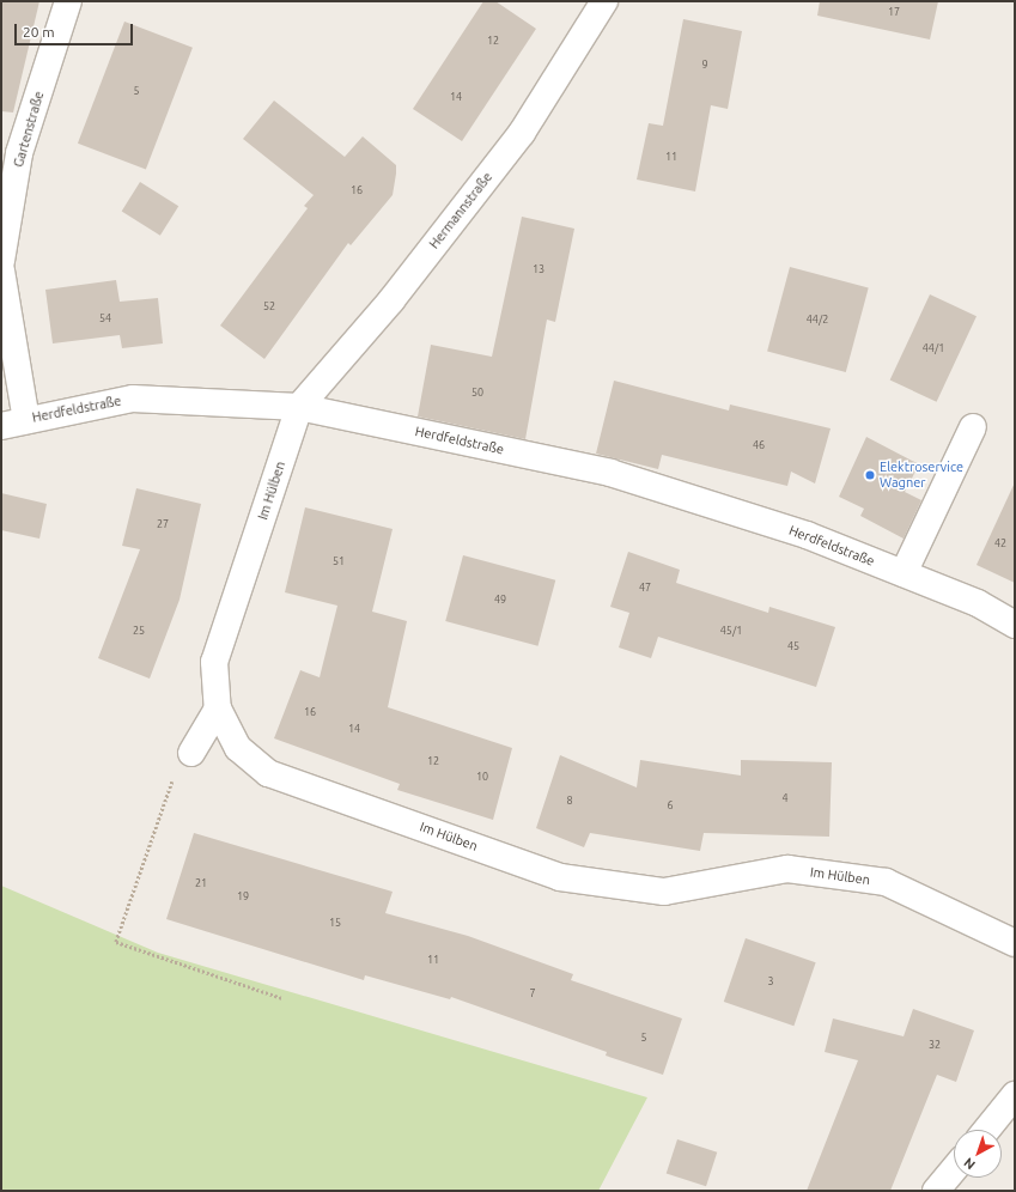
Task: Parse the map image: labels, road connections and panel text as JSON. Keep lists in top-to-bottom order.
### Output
{
  "streets": {
    "street": [
      "Gartenstraße",
      "Hermannstraße",
      "Herdfeldstraße",
      "Im Hülben"
    ]
  },
  "crossings": [
    ["Hermannstraße", "Herdfeldstraße"],
    ["Hermannstraße", "Im Hülben"],
    ["Herdfeldstraße", "Im Hülben"]
  ],
  "places": ["Elektroservice Wagner"],
  "house_numbers": [
    "17",
    "12",
    "9",
    "5",
    "14",
    "11",
    "16",
    "13",
    "52",
    "54",
    "44/2",
    "44/1",
    "50",
    "46",
    "27",
    "42",
    "51",
    "47",
    "49",
    "25",
    "45/1",
    "45",
    "16",
    "14",
    "12",
    "10",
    "4",
    "8",
    "6",
    "21",
    "19",
    "15",
    "11",
    "3",
    "7",
    "5",
    "32"
  ],
  "scale_bar": "20 m",
  "north": "bottom left"
}
